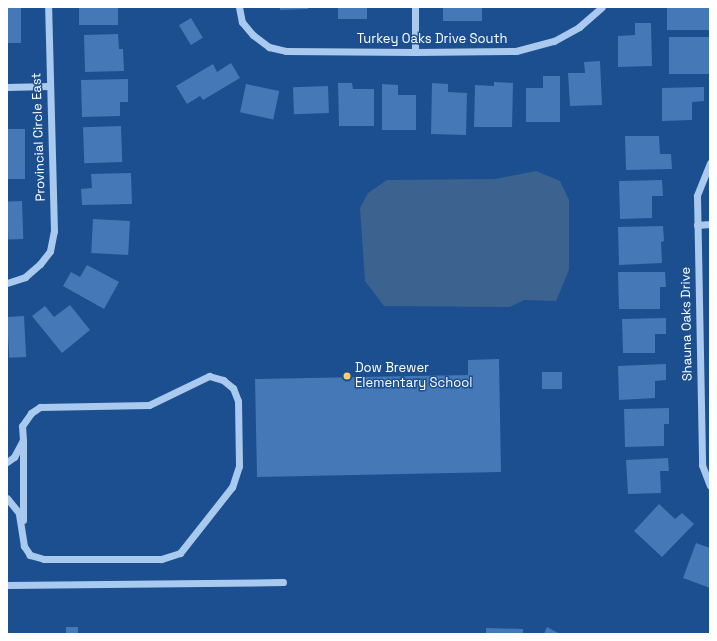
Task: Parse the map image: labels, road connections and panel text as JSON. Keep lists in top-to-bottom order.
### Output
{
  "streets": {
    "street": ["Turkey Oaks Drive South", "Provincial Circle East", "Shauna Oaks Drive"]
  },
  "places": ["Dow Brewer Elementary School"]
}
